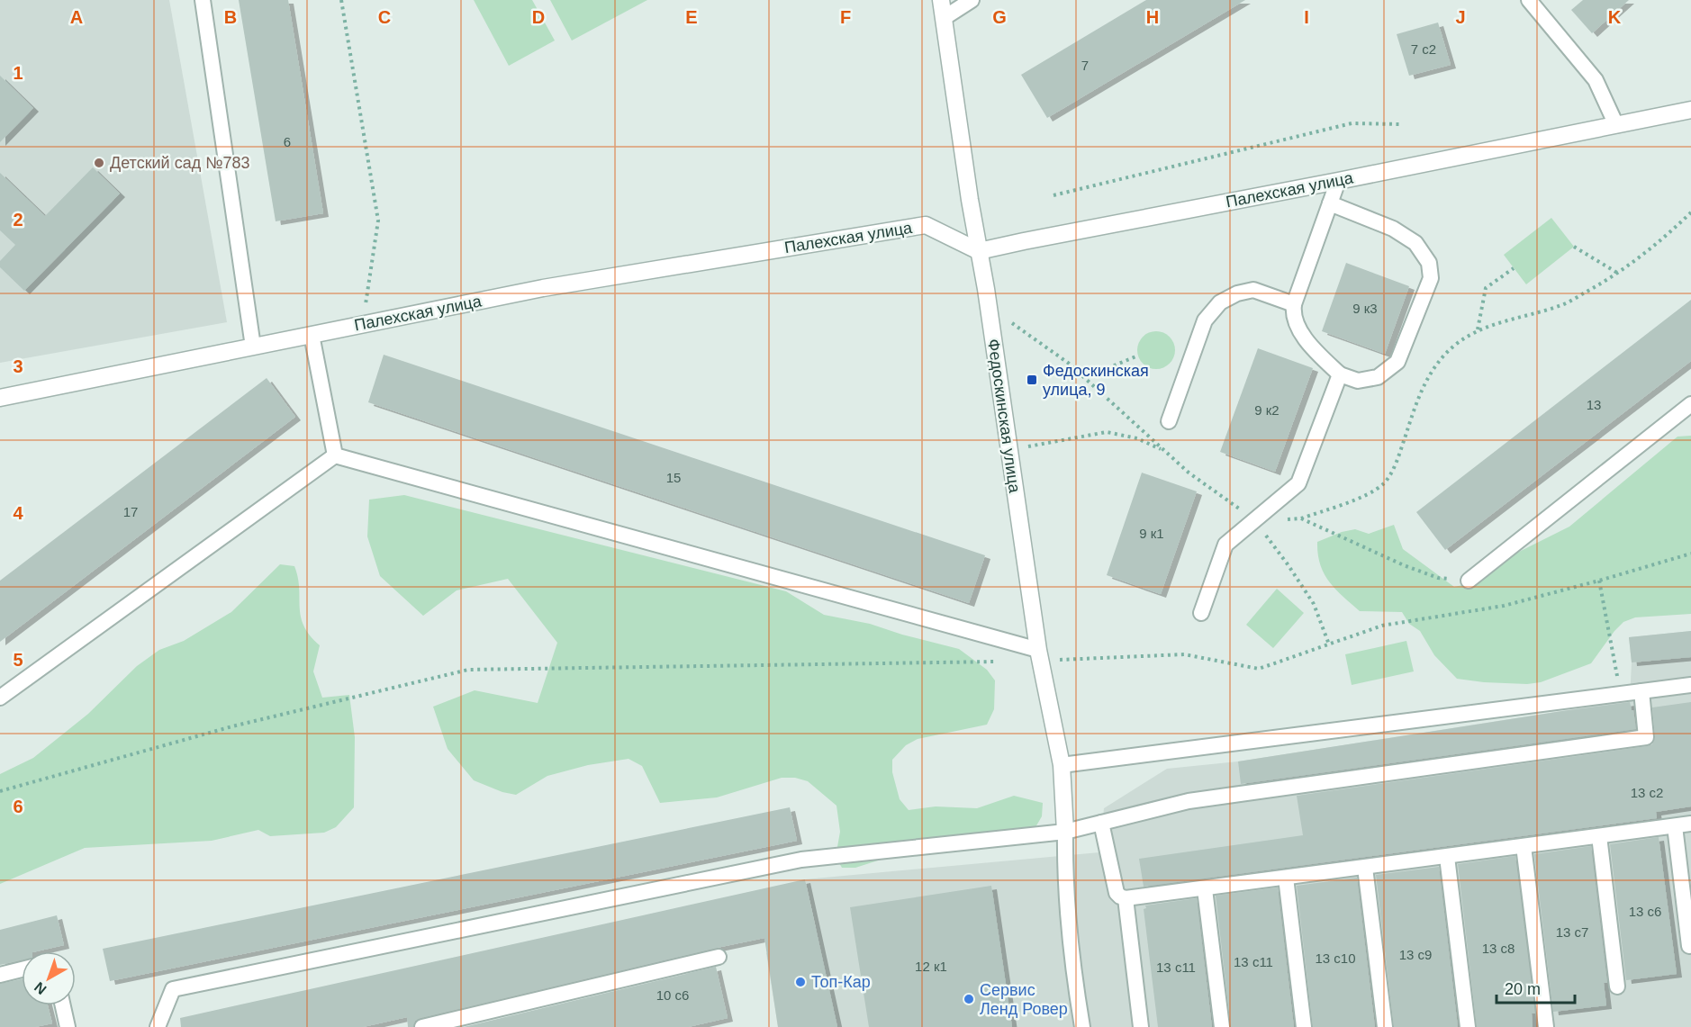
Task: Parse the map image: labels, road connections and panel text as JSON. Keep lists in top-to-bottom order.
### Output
{
  "streets": {
    "street": ["Палехская улица", "Федоскинская улица"]
  },
  "crossings": [
    ["Палехская улица", "Федоскинская улица"]
  ],
  "places": {
    "other": ["Детский сад №783", "Топ-Кар", "Сервис Ленд Ровер"],
    "transit": ["Федоскинская улица, 9"]
  },
  "house_numbers": [
    "7 с2",
    "7",
    "6",
    "9 к3",
    "13",
    "9 к2",
    "15",
    "17",
    "9 к1",
    "13 с2",
    "13 с6",
    "13 с7",
    "13 с8",
    "13 с9",
    "13 с10",
    "13 с11",
    "12 к1",
    "13 с11",
    "10 с6"
  ],
  "scale_bar": "20 m",
  "north": "bottom left",
  "grid": {
    "columns": [
      "A",
      "B",
      "C",
      "D",
      "E",
      "F",
      "G",
      "H",
      "I",
      "J",
      "K"
    ],
    "rows": [
      "1",
      "2",
      "3",
      "4",
      "5",
      "6"
    ]
  }
}
